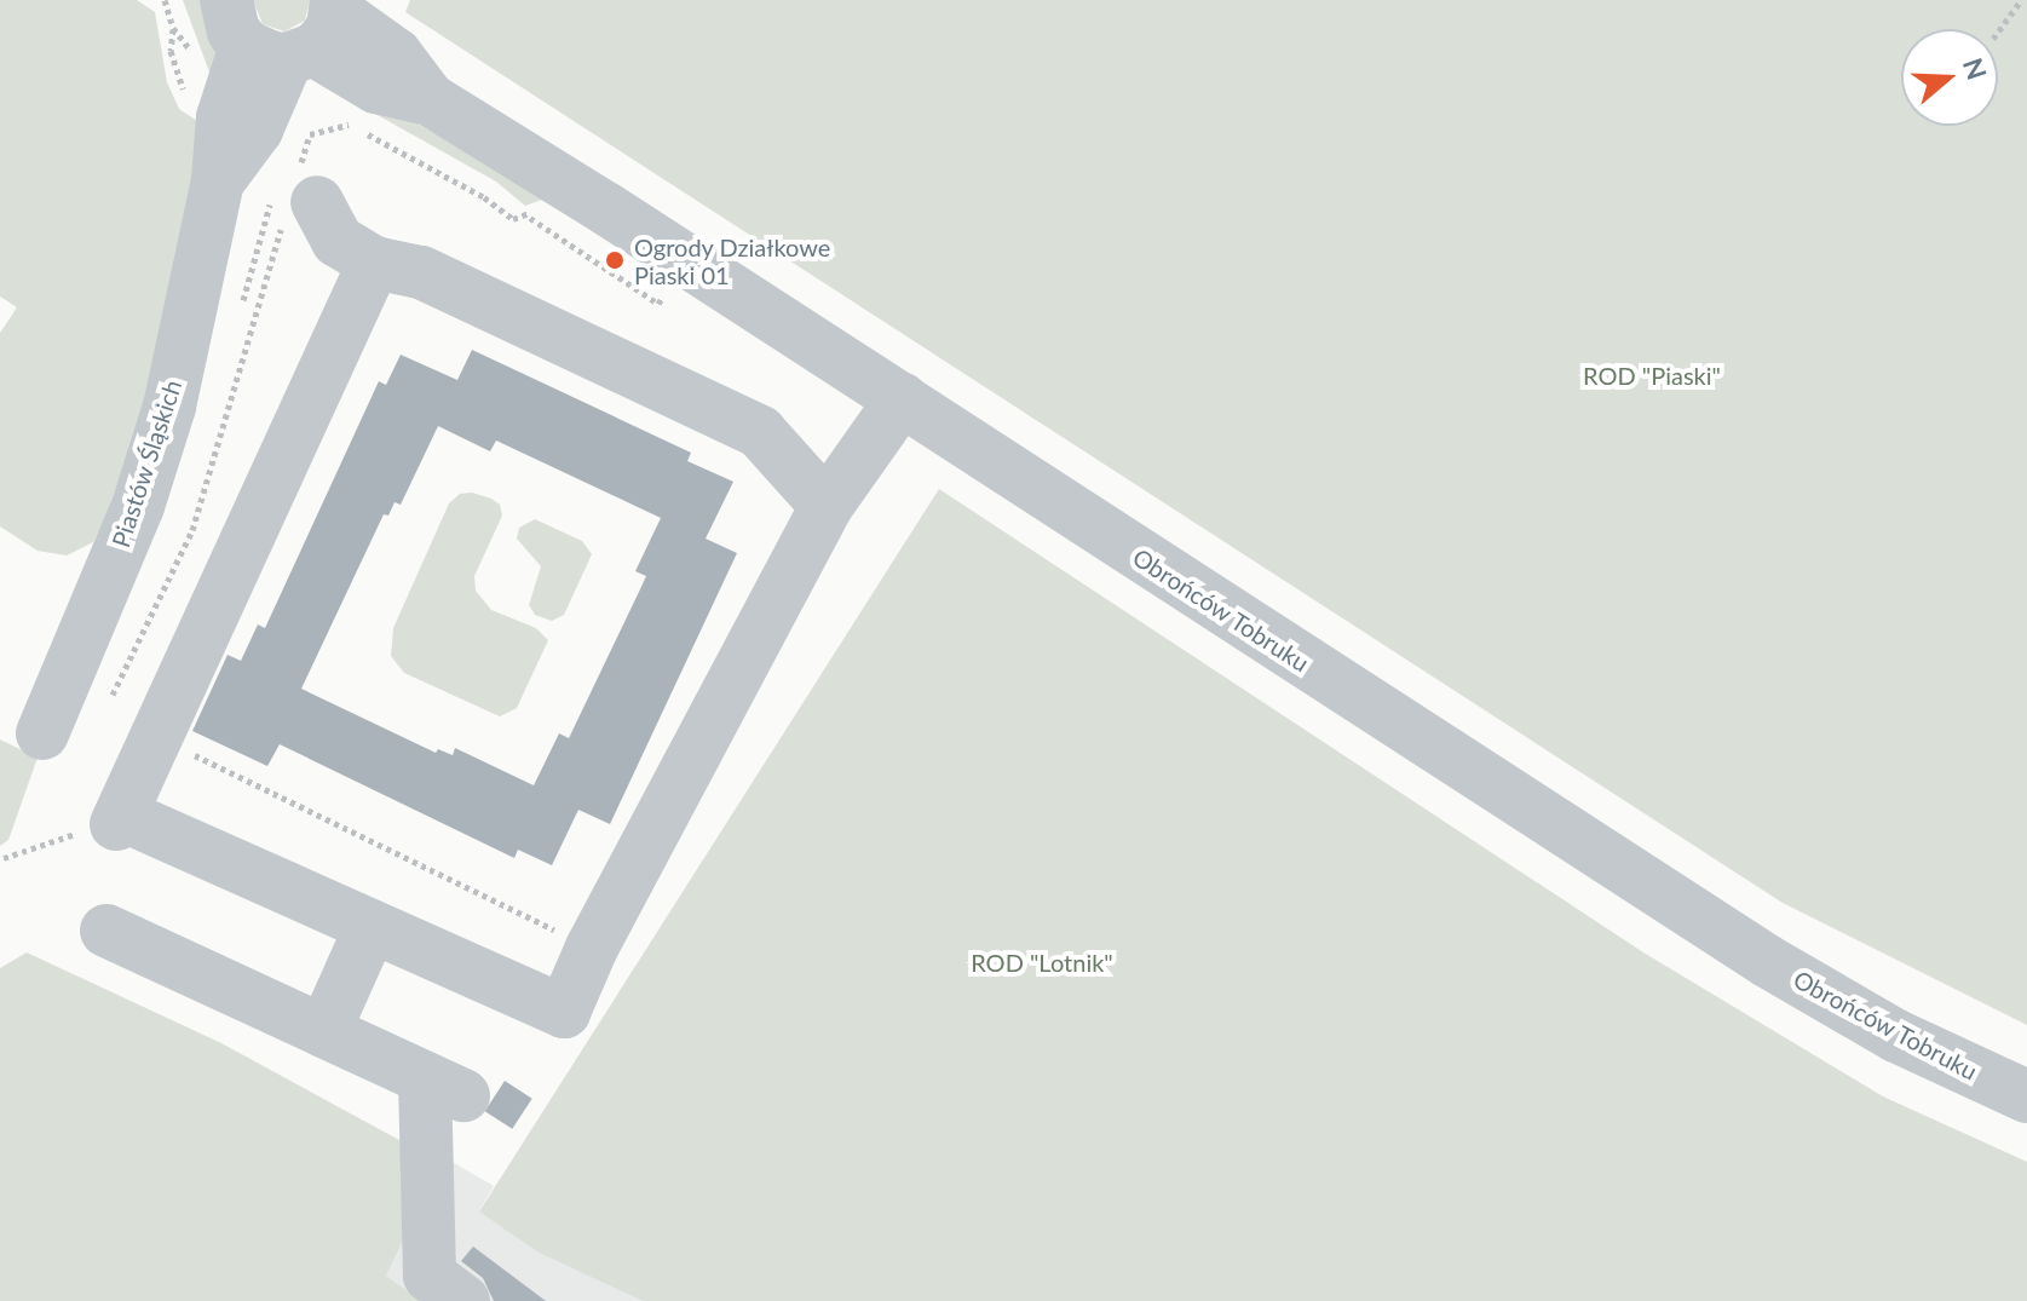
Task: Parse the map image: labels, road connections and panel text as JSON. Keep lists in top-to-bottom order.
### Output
{
  "streets": {
    "street": ["Piastów Śląskich", "Obrońców Tobruku"]
  },
  "crossings": [
    ["Piastów Śląskich", "Obrońców Tobruku"]
  ],
  "parks": ["ROD \"Piaski\"", "ROD \"Lotnik\""],
  "places": ["Ogrody Działkowe Piaski 01"],
  "north": "right"
}
